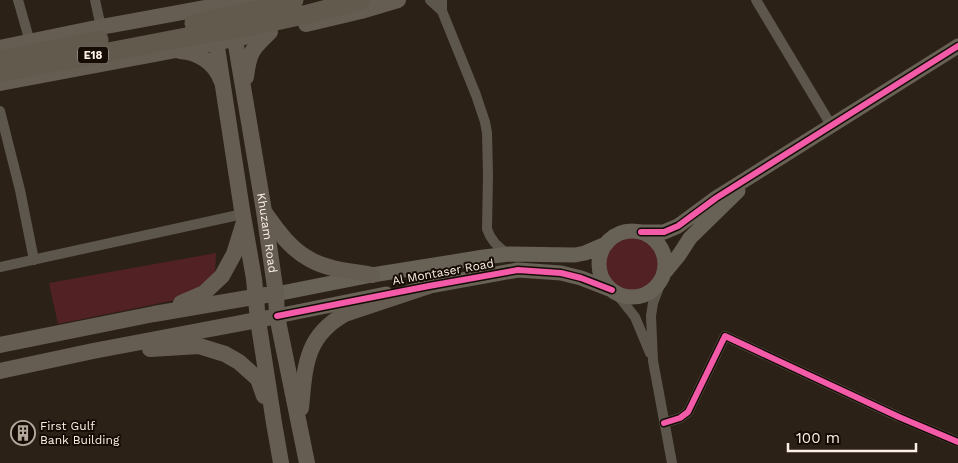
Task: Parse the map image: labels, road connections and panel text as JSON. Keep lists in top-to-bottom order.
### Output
{
  "streets": {
    "highway": ["E18"],
    "main road": ["Khuzam Road", "Al Montaser Road"]
  },
  "crossings": [
    ["Khuzam Road", "Al Montaser Road"]
  ],
  "places": {
    "building": ["First Gulf Bank Building"]
  },
  "scale_bar": "100 m"
}
